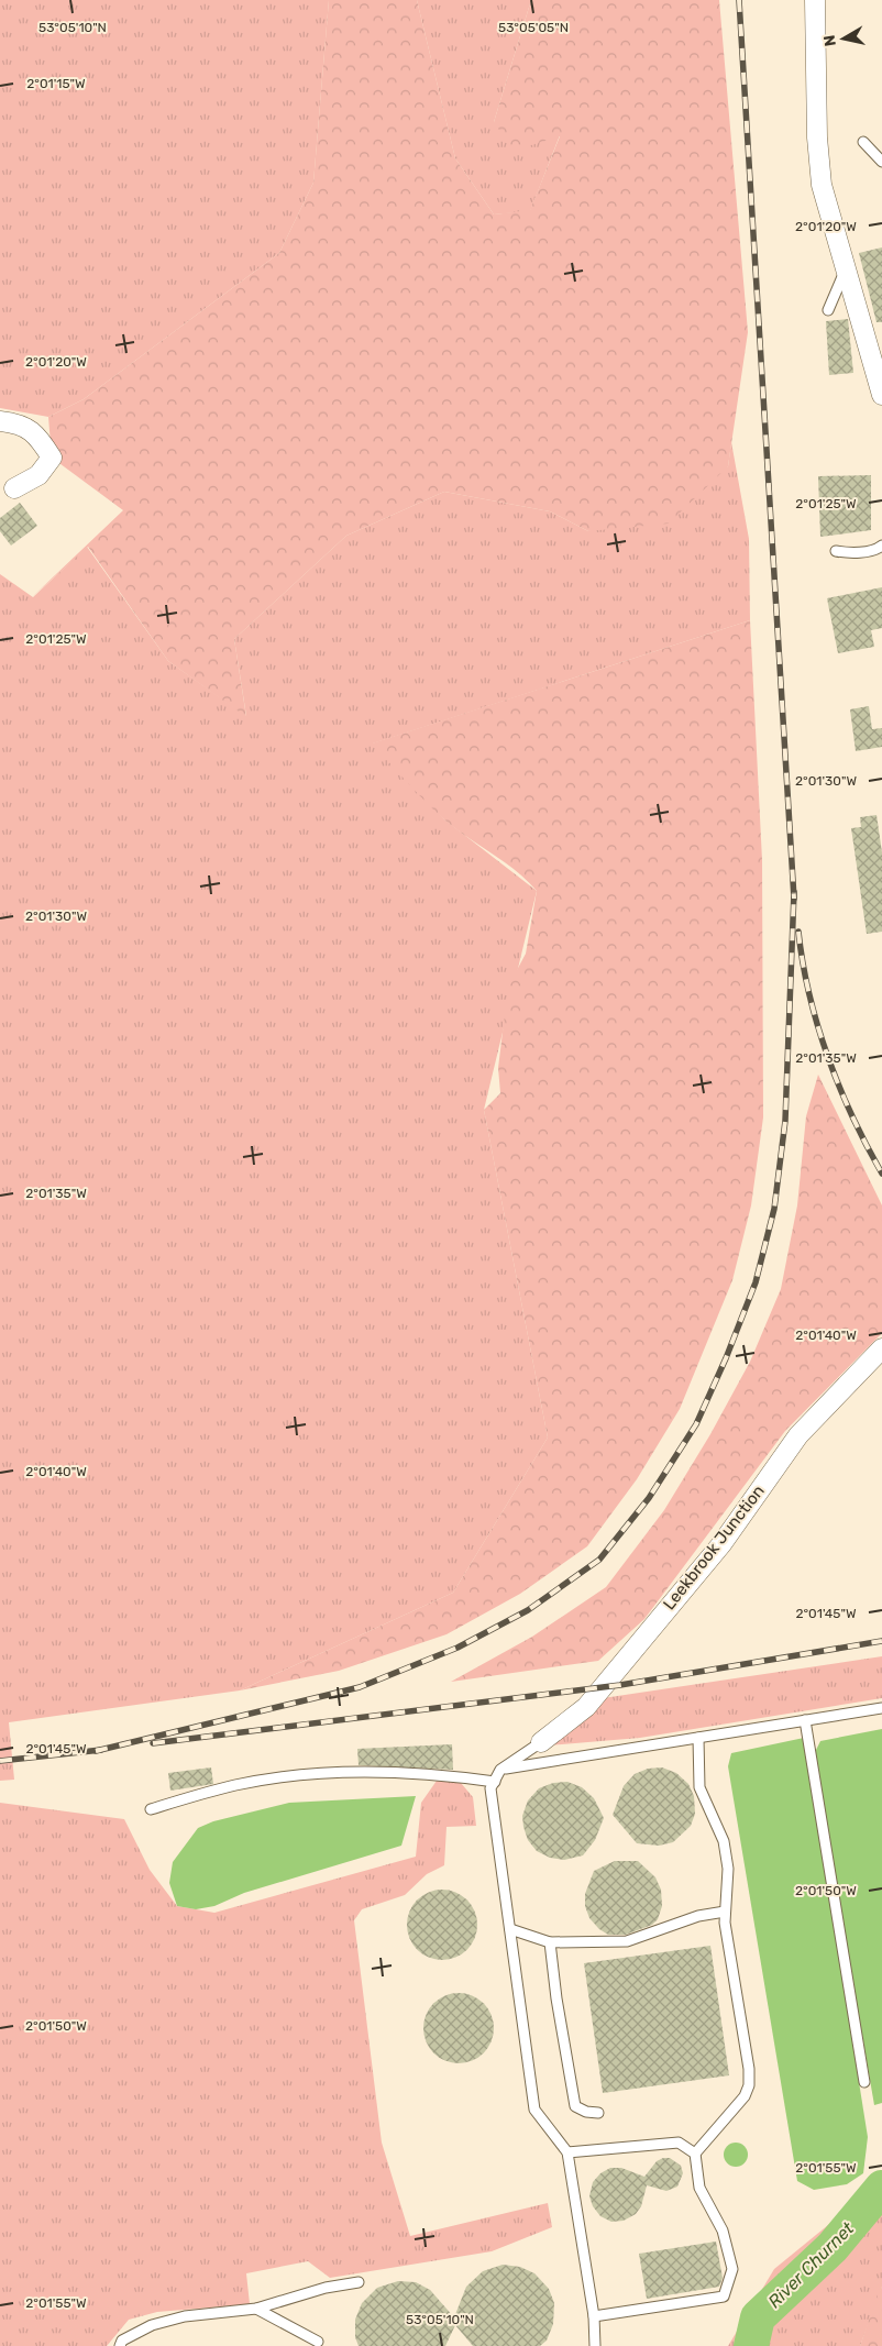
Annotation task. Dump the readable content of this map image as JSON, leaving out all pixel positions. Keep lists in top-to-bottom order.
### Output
{
  "streets": {
    "street": ["Leekbrook Junction"]
  },
  "water": ["River Churnet"],
  "north": "left",
  "coordinates": [
    "53°05'10\"N",
    "53°05'05\"N",
    "2°01'15\"W",
    "2°01'20\"W",
    "2°01'25\"W",
    "2°01'30\"W",
    "2°01'35\"W",
    "2°01'40\"W",
    "2°01'45\"W",
    "2°01'50\"W",
    "2°01'55\"W"
  ]
}
